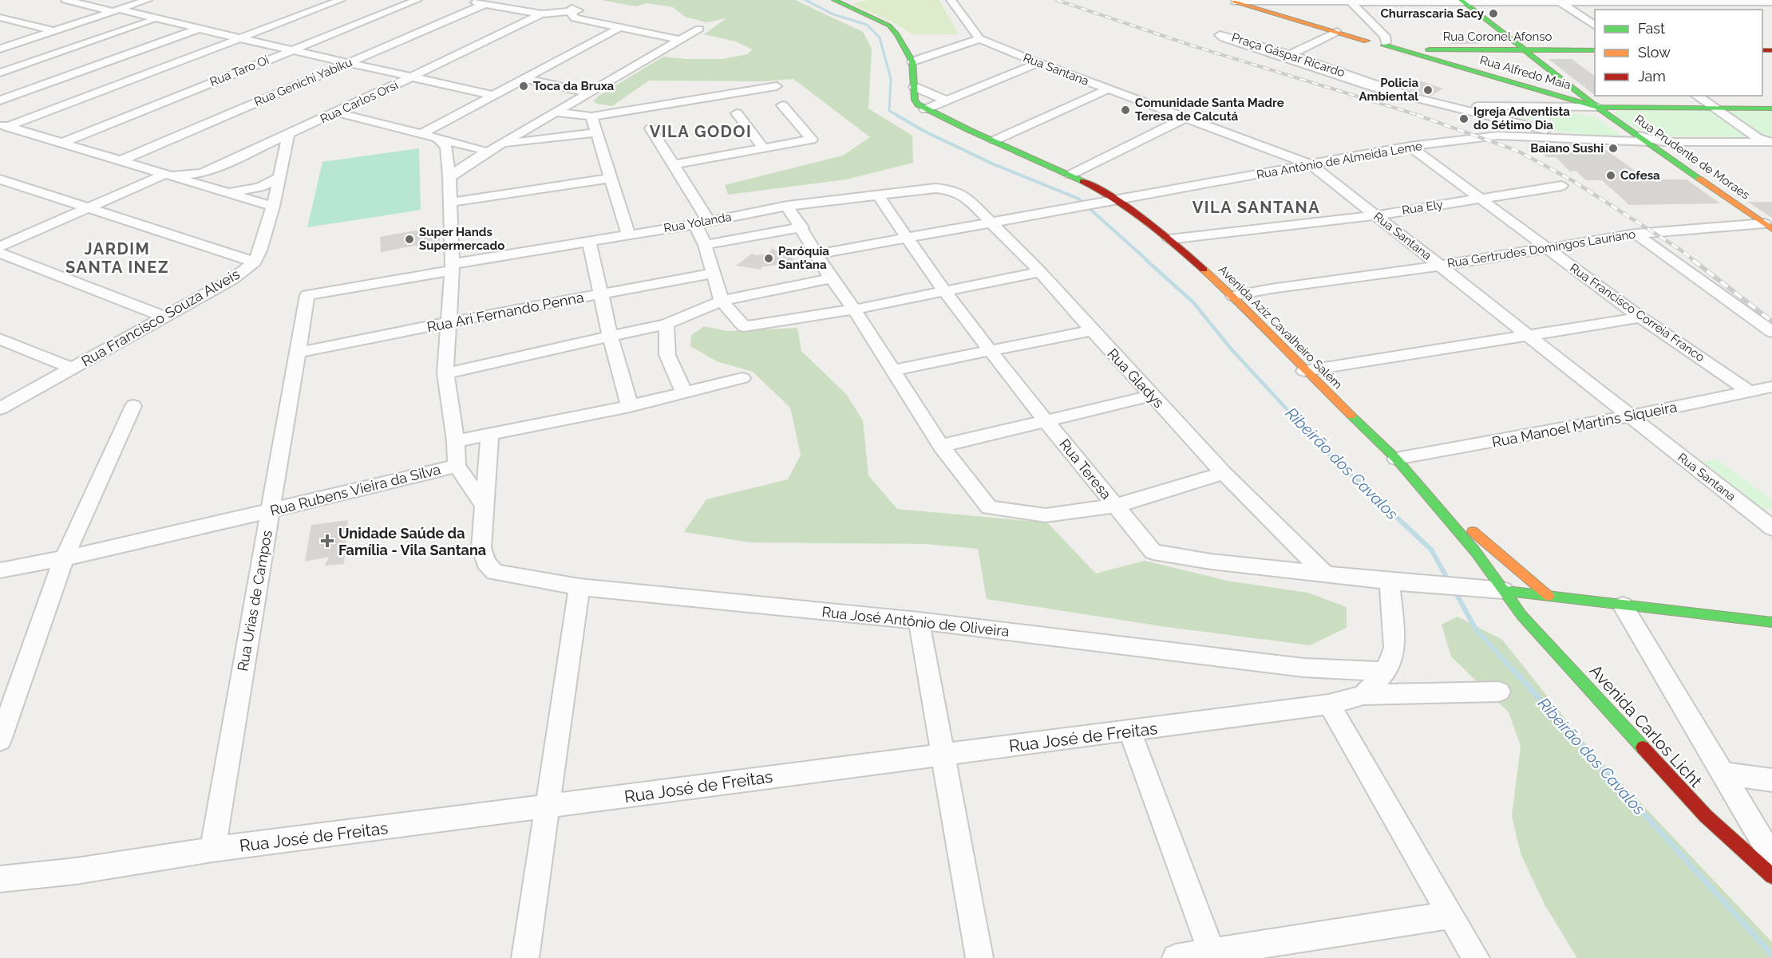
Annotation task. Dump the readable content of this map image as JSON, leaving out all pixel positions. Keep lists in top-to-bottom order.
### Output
{
  "streets": {
    "main road": [
      "Rua Coronel Afonso",
      "Rua Alfredo Maia",
      "Rua Prudente de Moraes",
      "Avenida Aziz Cavalheiro Salém",
      "Avenida Carlos Licht"
    ],
    "street": [
      "Praça Gáspar Ricardo",
      "Rua Santana",
      "Rua Taro Oi",
      "Rua Genichi Yabiku",
      "Rua Carlos Orsi",
      "Rua Antônio de Almeida Leme",
      "Rua Ely",
      "Rua Yolanda",
      "Rua Gertrudes Domingos Lauriano",
      "Rua Ari Fernando Penna",
      "Rua Francisco Correia Franco",
      "Rua Francisco Souza Alveis",
      "Rua Gladys",
      "Rua Manoel Martins Siqueira",
      "Rua Teresa",
      "Rua Rubens Vieira da Silva",
      "Rua Urias de Campos",
      "Rua José Antônio de Oliveira",
      "Rua José de Freitas"
    ]
  },
  "crossings": [
    ["Rua Coronel Afonso", "Rua Alfredo Maia"],
    ["Praça Gáspar Ricardo", "Rua Alfredo Maia"],
    ["Praça Gáspar Ricardo", "Rua Prudente de Moraes"],
    ["Praça Gáspar Ricardo", "Rua Antônio de Almeida Leme"],
    ["Rua Santana", "Rua Antônio de Almeida Leme"],
    ["Rua Santana", "Rua Ely"],
    ["Rua Santana", "Rua Gertrudes Domingos Lauriano"],
    ["Rua Santana", "Rua Manoel Martins Siqueira"],
    ["Rua Alfredo Maia", "Rua Prudente de Moraes"],
    ["Rua Carlos Orsi", "Rua Francisco Souza Alveis"],
    ["Rua Prudente de Moraes", "Rua Gertrudes Domingos Lauriano"],
    ["Rua Antônio de Almeida Leme", "Rua Francisco Correia Franco"],
    ["Rua Antônio de Almeida Leme", "Avenida Aziz Cavalheiro Salém"],
    ["Rua Antônio de Almeida Leme", "Rua Gladys"],
    ["Rua Ely", "Rua Francisco Correia Franco"],
    ["Rua Ely", "Avenida Aziz Cavalheiro Salém"],
    ["Rua Yolanda", "Rua Gladys"],
    ["Rua Yolanda", "Rua Teresa"],
    ["Rua Yolanda", "Rua Rubens Vieira da Silva"],
    ["Rua Yolanda", "Rua Urias de Campos"],
    ["Rua Gertrudes Domingos Lauriano", "Rua Francisco Correia Franco"],
    ["Rua Gertrudes Domingos Lauriano", "Avenida Aziz Cavalheiro Salém"],
    ["Rua Ari Fernando Penna", "Rua Rubens Vieira da Silva"],
    ["Rua Ari Fernando Penna", "Rua Urias de Campos"],
    ["Rua Francisco Correia Franco", "Rua Manoel Martins Siqueira"],
    ["Avenida Aziz Cavalheiro Salém", "Rua Manoel Martins Siqueira"],
    ["Avenida Aziz Cavalheiro Salém", "Rua Teresa"],
    ["Avenida Aziz Cavalheiro Salém", "Avenida Carlos Licht"],
    ["Rua Gladys", "Rua Teresa"],
    ["Rua Teresa", "Avenida Carlos Licht"],
    ["Rua Rubens Vieira da Silva", "Rua Urias de Campos"],
    ["Rua Urias de Campos", "Rua José de Freitas"]
  ],
  "districts": ["VILA GODOI", "VILA SANTANA", "JARDIM SANTA INEZ"],
  "water": ["Ribeirão dos Cavalos"],
  "places": {
    "other": [
      "Churrascaria Sacy",
      "Toca da Bruxa",
      "Policia Ambiental",
      "Comunidade Santa Madre Teresa de Calcutá",
      "Igreja Adventista do Sétimo Dia",
      "Baiano Sushi",
      "Cofesa",
      "Super Hands Supermercado",
      "Paróquia Sant’ana"
    ],
    "health": ["Unidade Saúde da Família - Vila Santana"]
  },
  "legend": ["Fast", "Slow", "Jam"]
}
